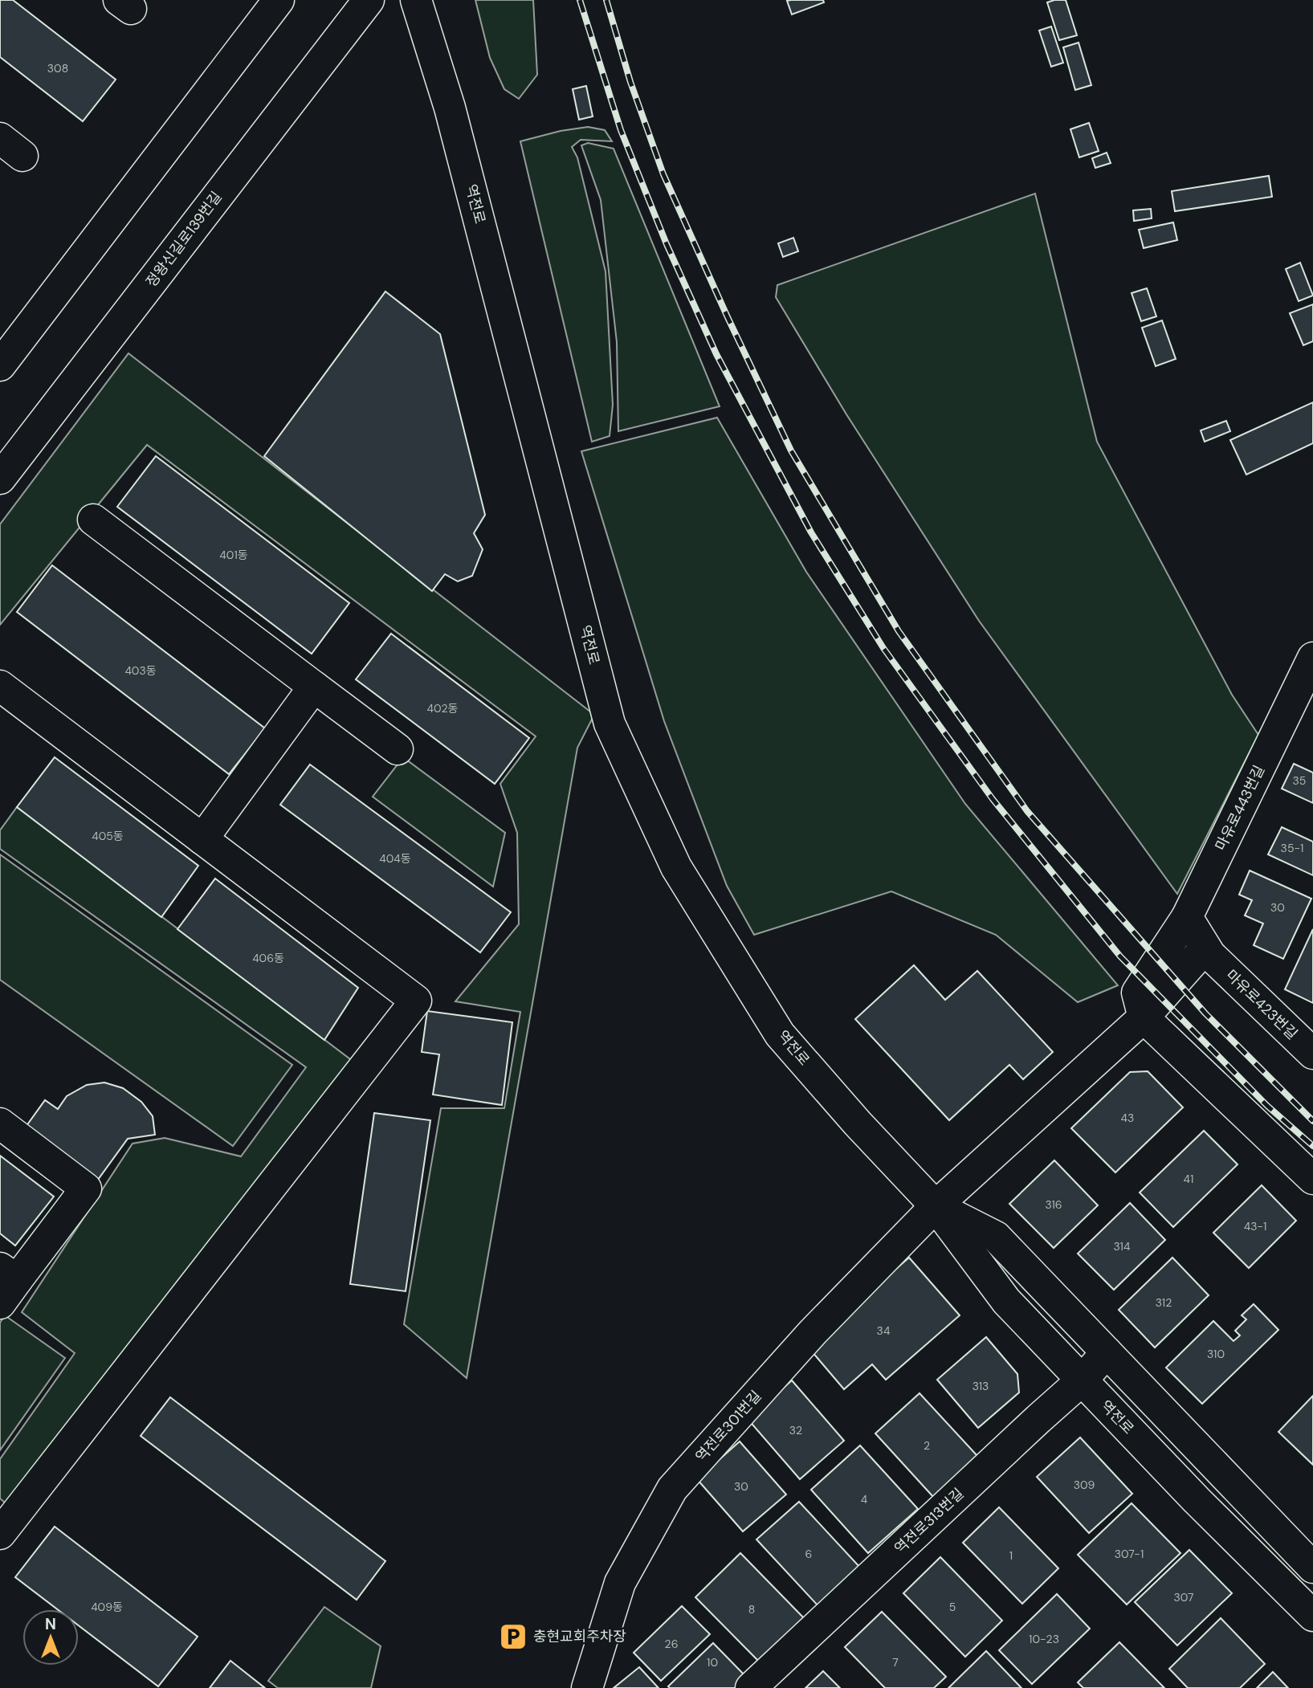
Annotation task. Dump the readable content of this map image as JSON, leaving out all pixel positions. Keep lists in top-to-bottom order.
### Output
{
  "streets": {
    "street": [
      "역전로",
      "정왕신길로139번길",
      "마유로443번길",
      "마유로423번길",
      "역전로301번길",
      "역전로313번길"
    ]
  },
  "crossings": [
    ["역전로", "역전로301번길"],
    ["역전로", "역전로313번길"],
    ["마유로443번길", "역전로301번길"],
    ["마유로423번길", "역전로301번길"]
  ],
  "places": {
    "parking": ["충현교회주차장"]
  },
  "house_numbers": [
    "308",
    "401동",
    "403동",
    "402동",
    "35",
    "405동",
    "35-1",
    "404동",
    "30",
    "406동",
    "43",
    "41",
    "316",
    "43-1",
    "314",
    "312",
    "34",
    "310",
    "313",
    "32",
    "2",
    "309",
    "30",
    "4",
    "6",
    "307-1",
    "1",
    "307",
    "409동",
    "5",
    "8",
    "10-23",
    "26",
    "10",
    "7"
  ],
  "north": "top"
}
